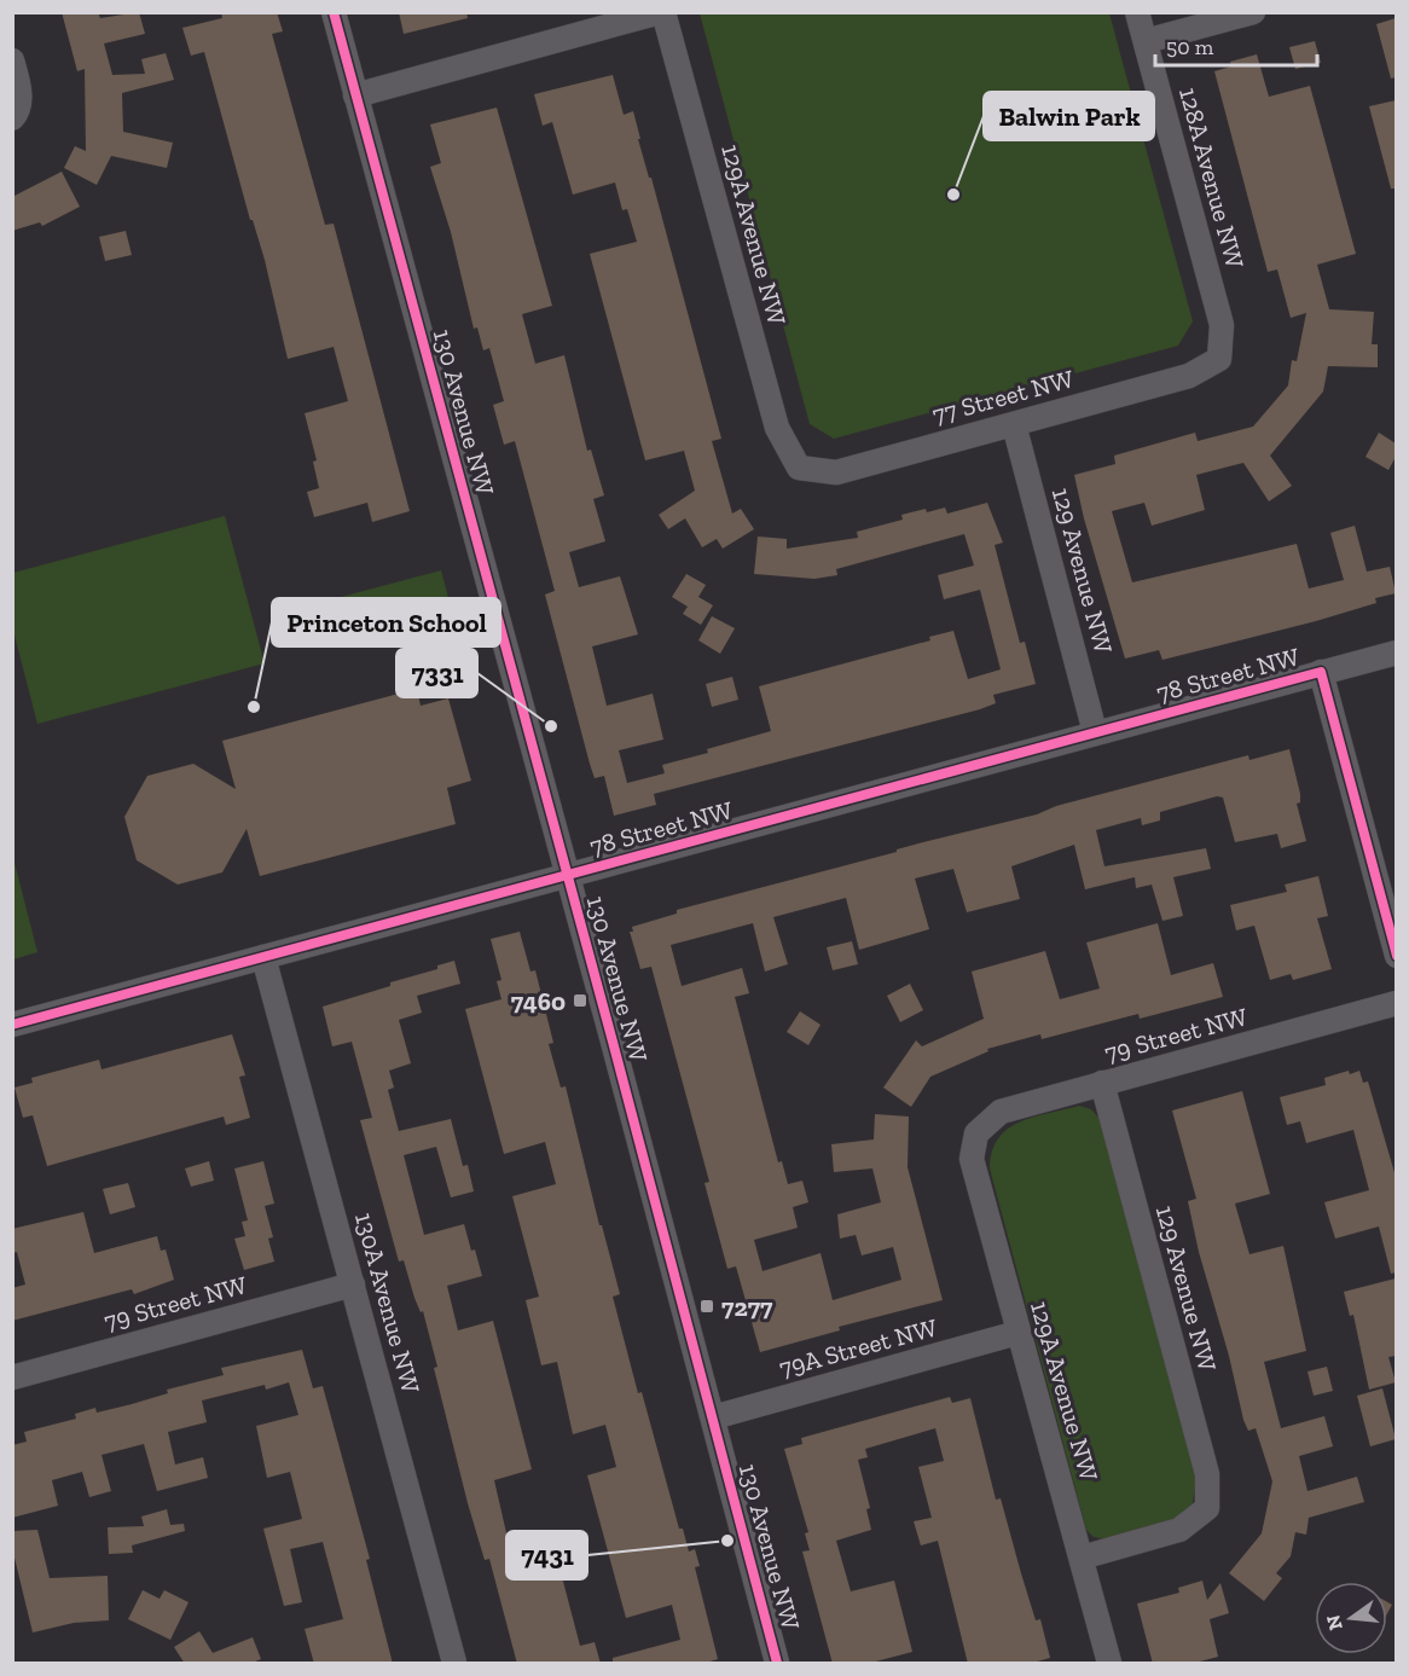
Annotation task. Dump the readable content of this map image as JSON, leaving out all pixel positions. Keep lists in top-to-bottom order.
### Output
{
  "streets": {
    "street": [
      "128A Avenue NW",
      "129A Avenue NW",
      "77 Street NW",
      "130 Avenue NW",
      "129 Avenue NW",
      "78 Street NW",
      "79 Street NW",
      "130A Avenue NW",
      "79A Street NW"
    ]
  },
  "crossings": [
    ["128A Avenue NW", "77 Street NW"],
    ["129A Avenue NW", "77 Street NW"],
    ["129A Avenue NW", "129 Avenue NW"],
    ["129A Avenue NW", "79 Street NW"],
    ["129A Avenue NW", "79A Street NW"],
    ["77 Street NW", "129 Avenue NW"],
    ["130 Avenue NW", "78 Street NW"],
    ["130 Avenue NW", "79A Street NW"],
    ["129 Avenue NW", "78 Street NW"],
    ["129 Avenue NW", "79 Street NW"],
    ["78 Street NW", "130A Avenue NW"],
    ["79 Street NW", "130A Avenue NW"]
  ],
  "places": {
    "other": [
      "Balwin Park",
      "Princeton School",
      "7331",
      "7431"
    ],
    "transit": ["7460", "7277"]
  },
  "scale_bar": "50 m",
  "north": "left"
}
